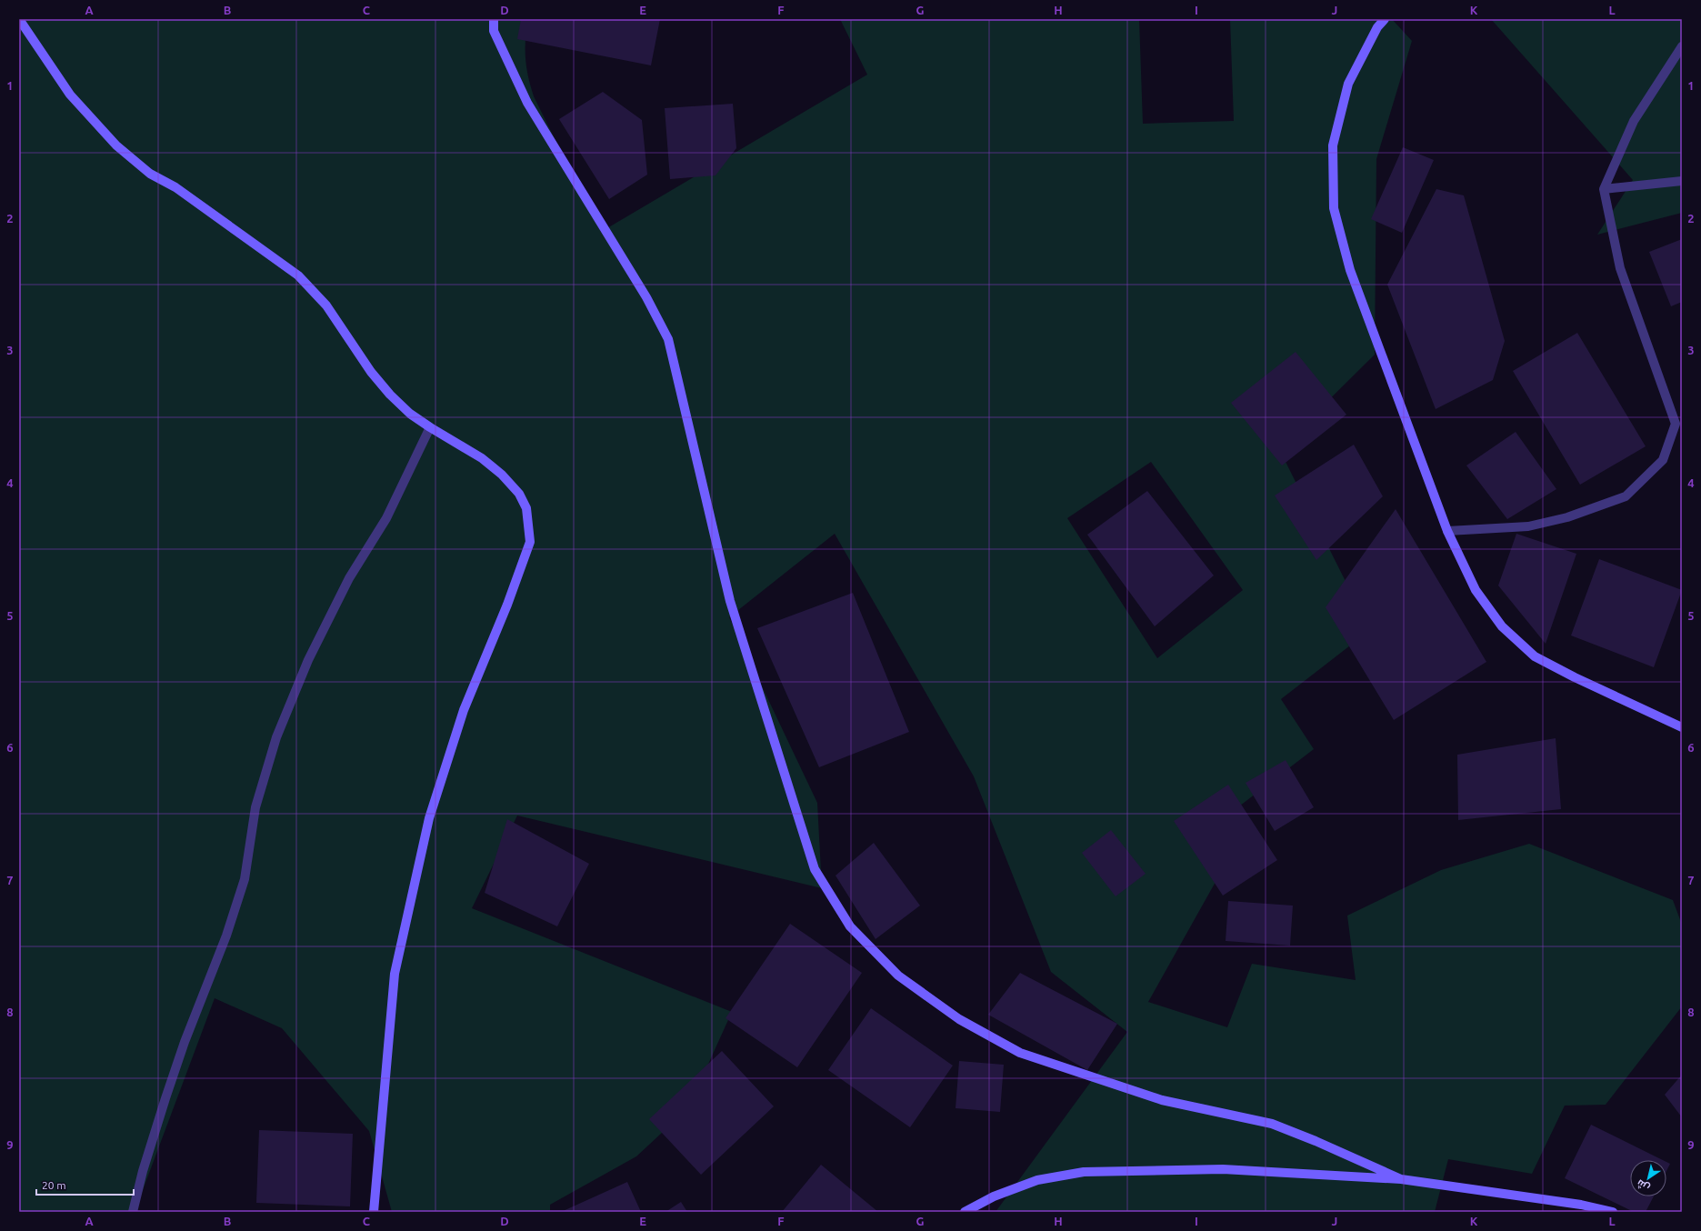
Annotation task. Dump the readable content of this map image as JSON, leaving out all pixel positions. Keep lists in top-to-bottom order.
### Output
{
  "scale_bar": "20 m",
  "north": "bottom left",
  "grid": {
    "columns": [
      "A",
      "B",
      "C",
      "D",
      "E",
      "F",
      "G",
      "H",
      "I",
      "J",
      "K",
      "L"
    ],
    "rows": [
      "1",
      "2",
      "3",
      "4",
      "5",
      "6",
      "7",
      "8",
      "9"
    ]
  }
}
